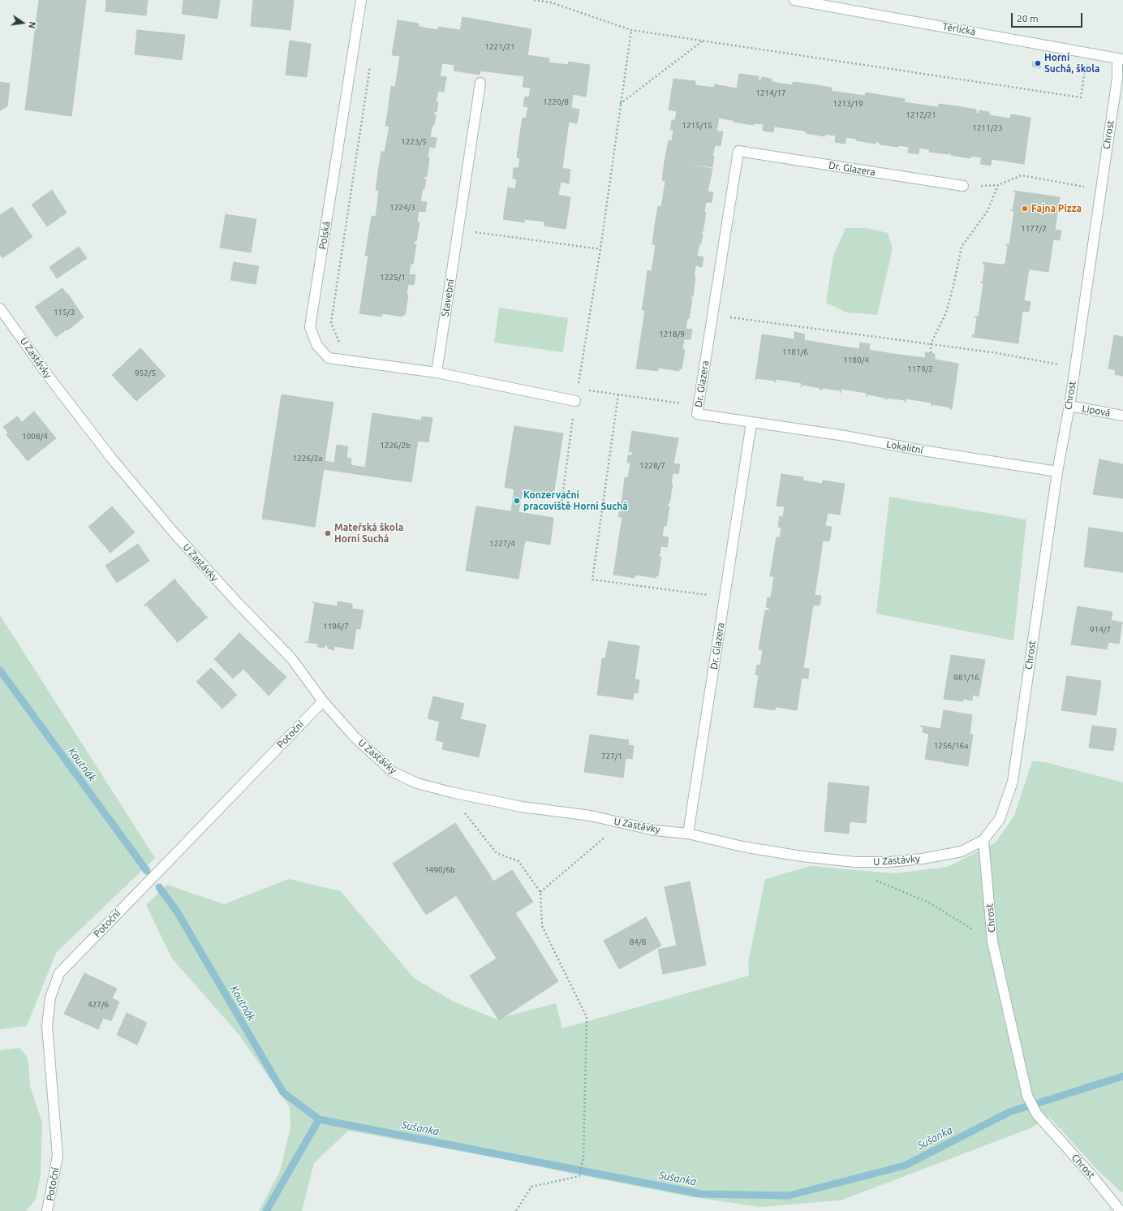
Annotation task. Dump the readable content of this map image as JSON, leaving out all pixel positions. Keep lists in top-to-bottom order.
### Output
{
  "streets": {
    "street": [
      "Těrlická",
      "Chrost",
      "Dr. Glazera",
      "Polská",
      "Stavební",
      "U Zastávky",
      "Lipová",
      "Lokalitní",
      "Potoční"
    ]
  },
  "crossings": [
    ["Těrlická", "Chrost"],
    ["Chrost", "U Zastávky"],
    ["Chrost", "Lipová"],
    ["Chrost", "Lokalitní"],
    ["Dr. Glazera", "U Zastávky"],
    ["Dr. Glazera", "Lokalitní"],
    ["Polská", "Stavební"],
    ["U Zastávky", "Potoční"]
  ],
  "water": ["Koutnák", "Sušanka"],
  "places": [
    "Horní Suchá, škola",
    "Fajna Pizza",
    "Konzervační pracoviště Horní Suchá",
    "Mateřská škola Horní Suchá"
  ],
  "house_numbers": [
    "1221/21",
    "1214/17",
    "1220/8",
    "1213/19",
    "1212/21",
    "1215/15",
    "1211/23",
    "1223/5",
    "1224/3",
    "1177/2",
    "1225/1",
    "115/3",
    "1218/9",
    "1181/6",
    "1180/4",
    "1179/2",
    "952/5",
    "1008/4",
    "1226/2b",
    "1226/2a",
    "1228/7",
    "1227/4",
    "1196/7",
    "914/7",
    "981/16",
    "1256/16a",
    "727/1",
    "1490/6b",
    "84/8",
    "427/6"
  ],
  "scale_bar": "20 m",
  "north": "right"
}
